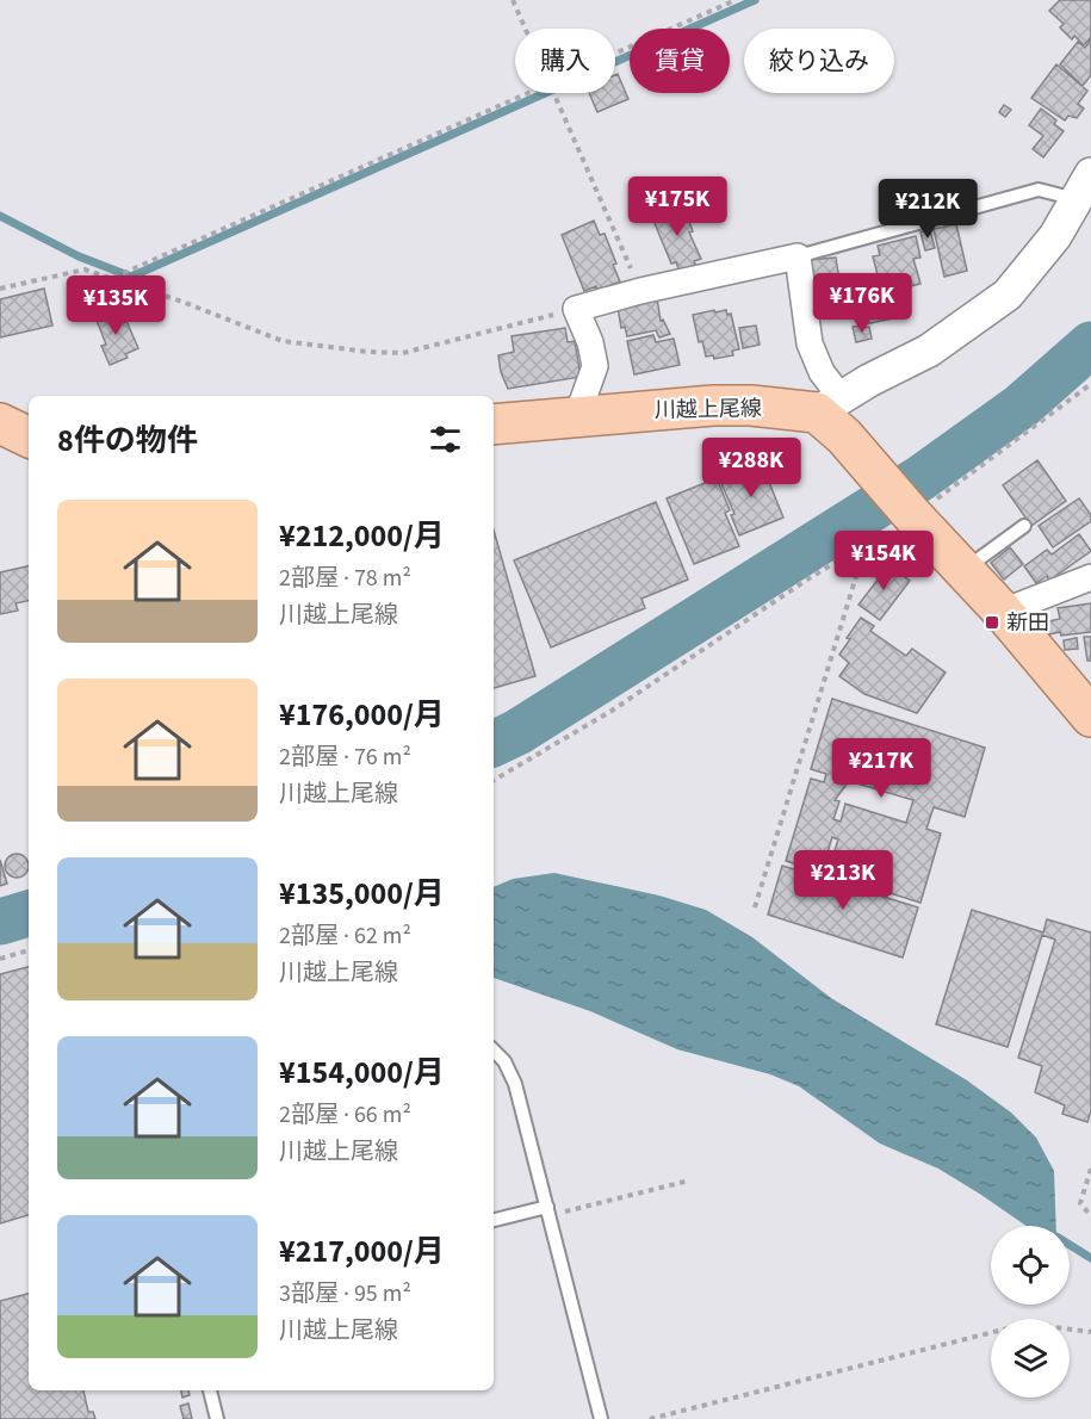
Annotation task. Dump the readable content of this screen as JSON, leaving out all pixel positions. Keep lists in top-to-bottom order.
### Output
{
  "streets": {
    "main road": ["川越上尾線"]
  },
  "places": {
    "transit": ["新田"]
  },
  "page": {
    "chip": ["購入", "賃貸", "絞り込み"],
    "price": [
      "¥175K",
      "¥212K",
      "¥176K",
      "¥135K",
      "¥288K",
      "¥154K",
      "¥217K",
      "¥213K"
    ],
    "heading": "8件の物件",
    "list": [
      {
        "name": "¥212,000/月",
        "note": "2部屋 · 78 m² · 川越上尾線"
      },
      {
        "name": "¥176,000/月",
        "note": "2部屋 · 76 m² · 川越上尾線"
      },
      {
        "name": "¥135,000/月",
        "note": "2部屋 · 62 m² · 川越上尾線"
      },
      {
        "name": "¥154,000/月",
        "note": "2部屋 · 66 m² · 川越上尾線"
      },
      {
        "name": "¥217,000/月",
        "note": "3部屋 · 95 m² · 川越上尾線"
      }
    ]
  }
}
